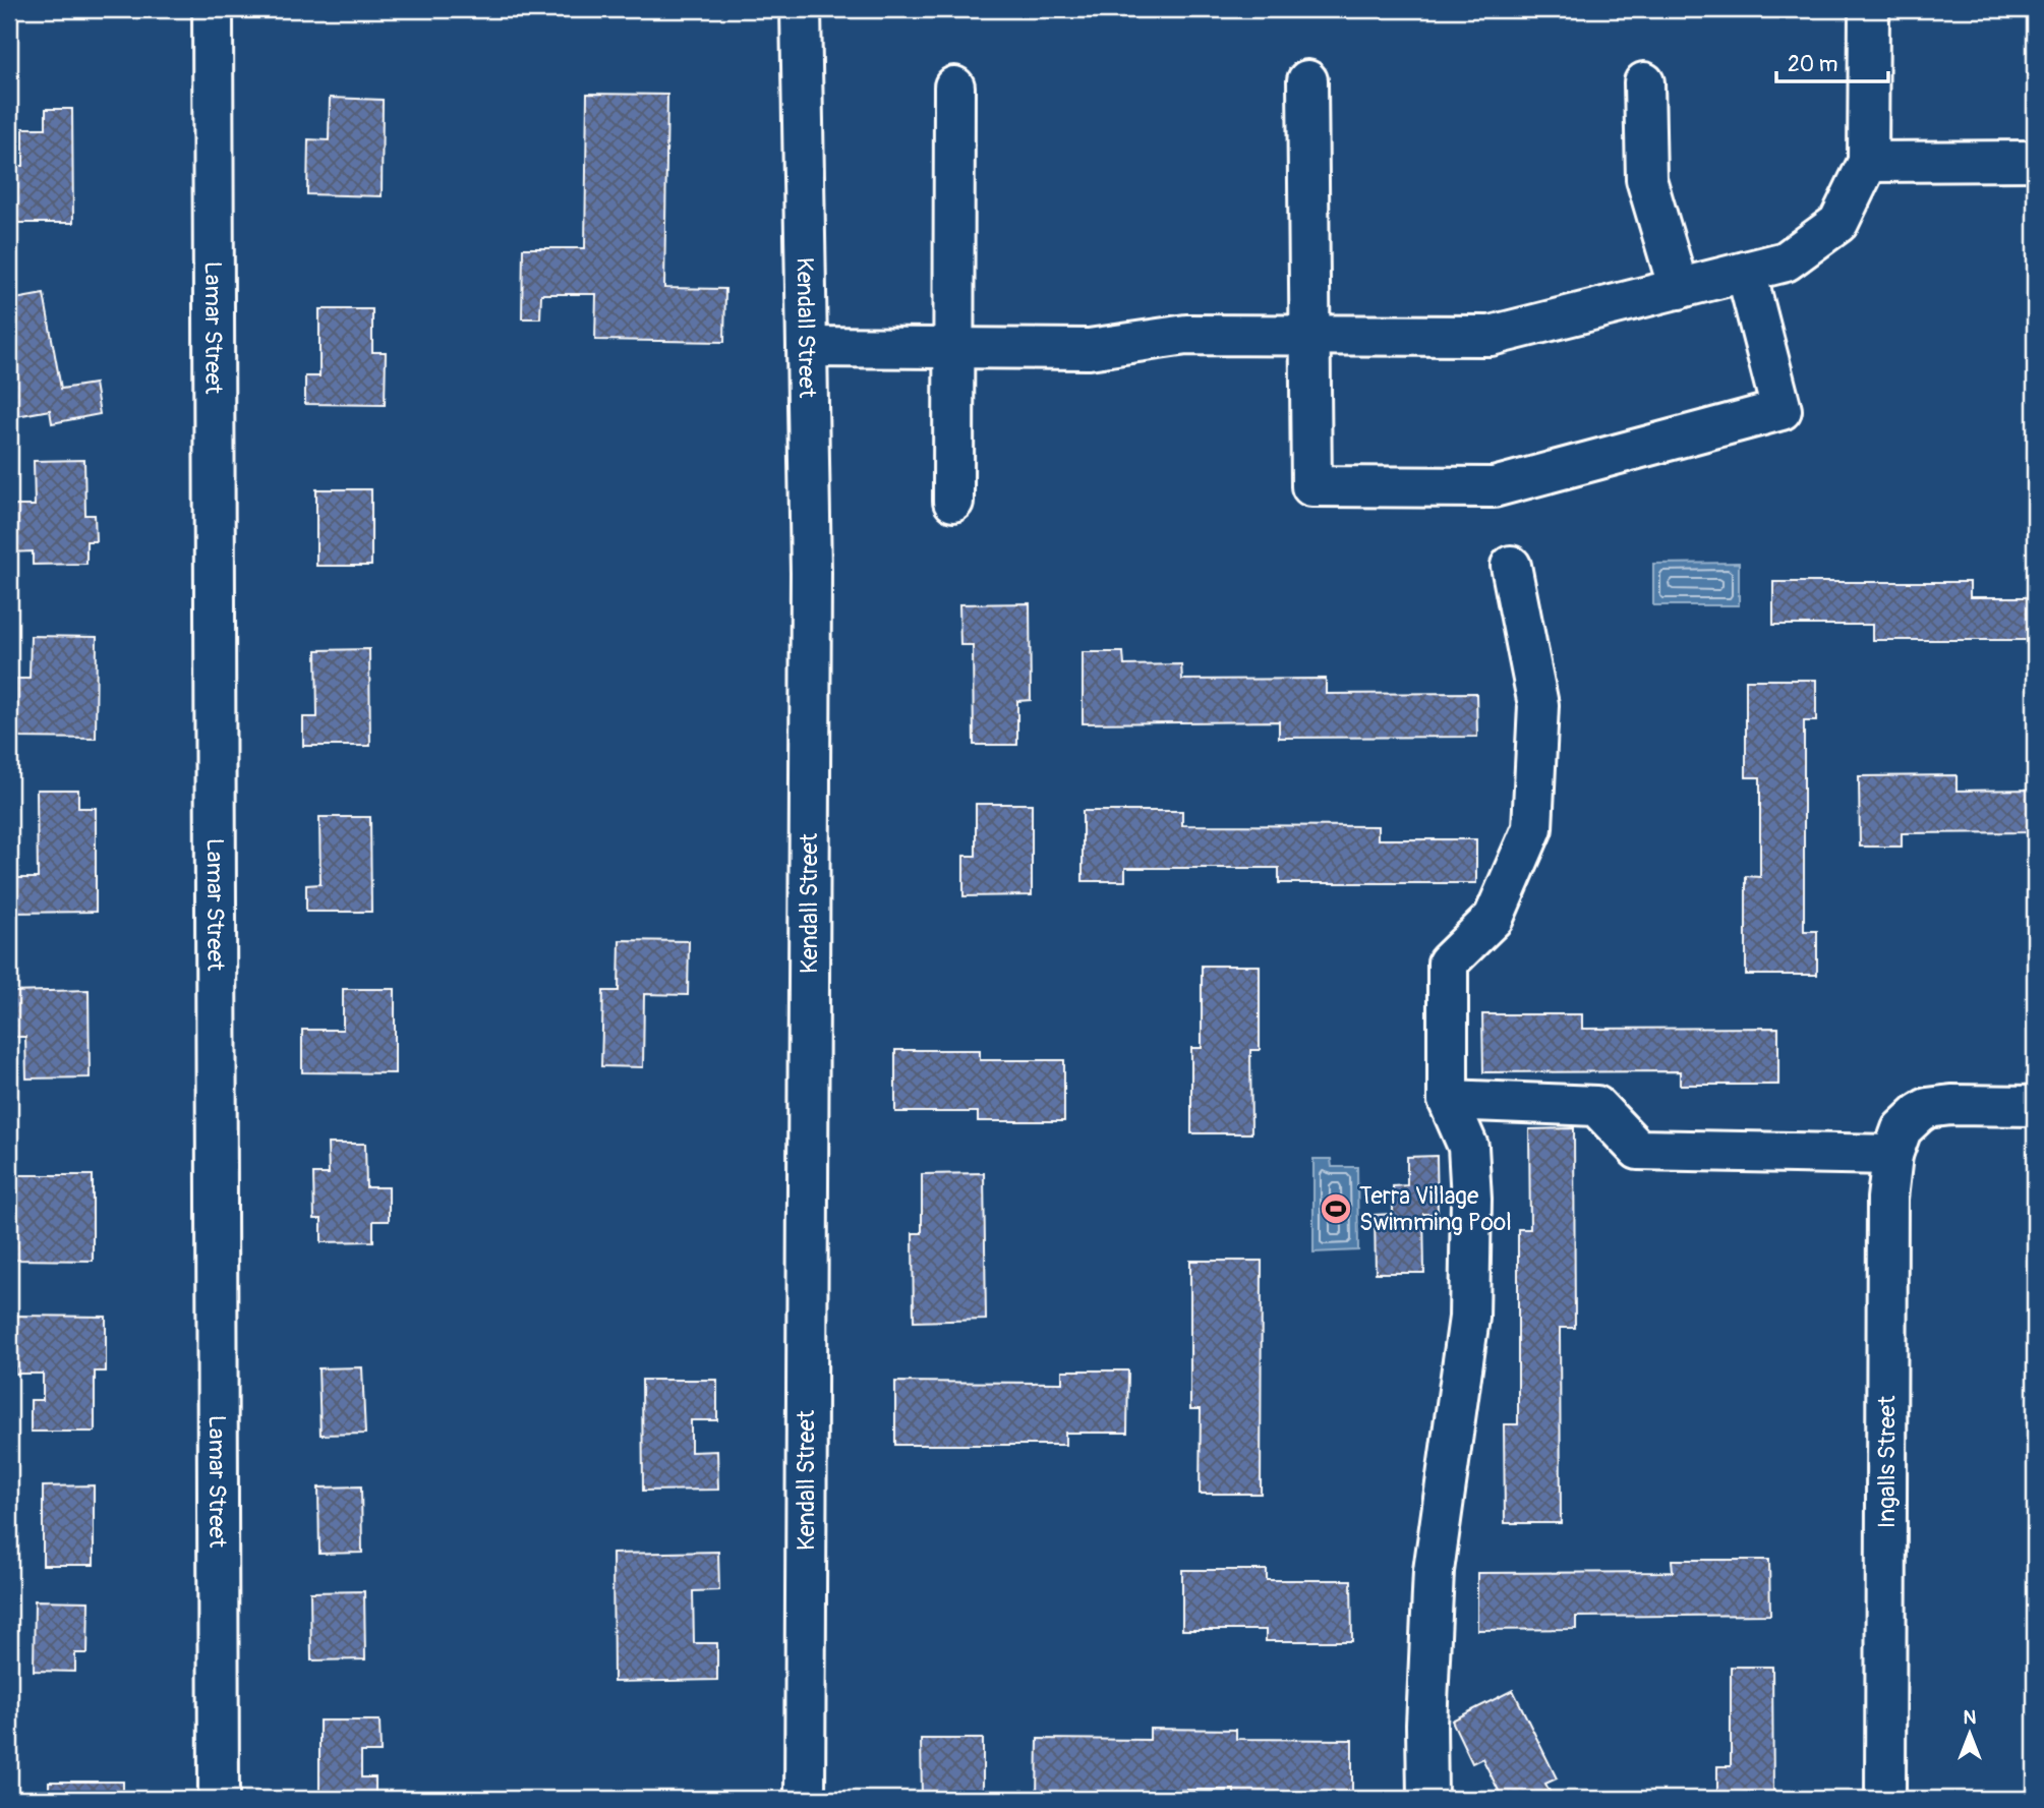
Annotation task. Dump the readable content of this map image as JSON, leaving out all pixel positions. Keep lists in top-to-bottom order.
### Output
{
  "streets": {
    "street": ["Kendall Street", "Lamar Street", "Ingalls Street"]
  },
  "places": {
    "sports": ["Terra Village Swimming Pool"]
  },
  "scale_bar": "20 m",
  "north": "top"
}
